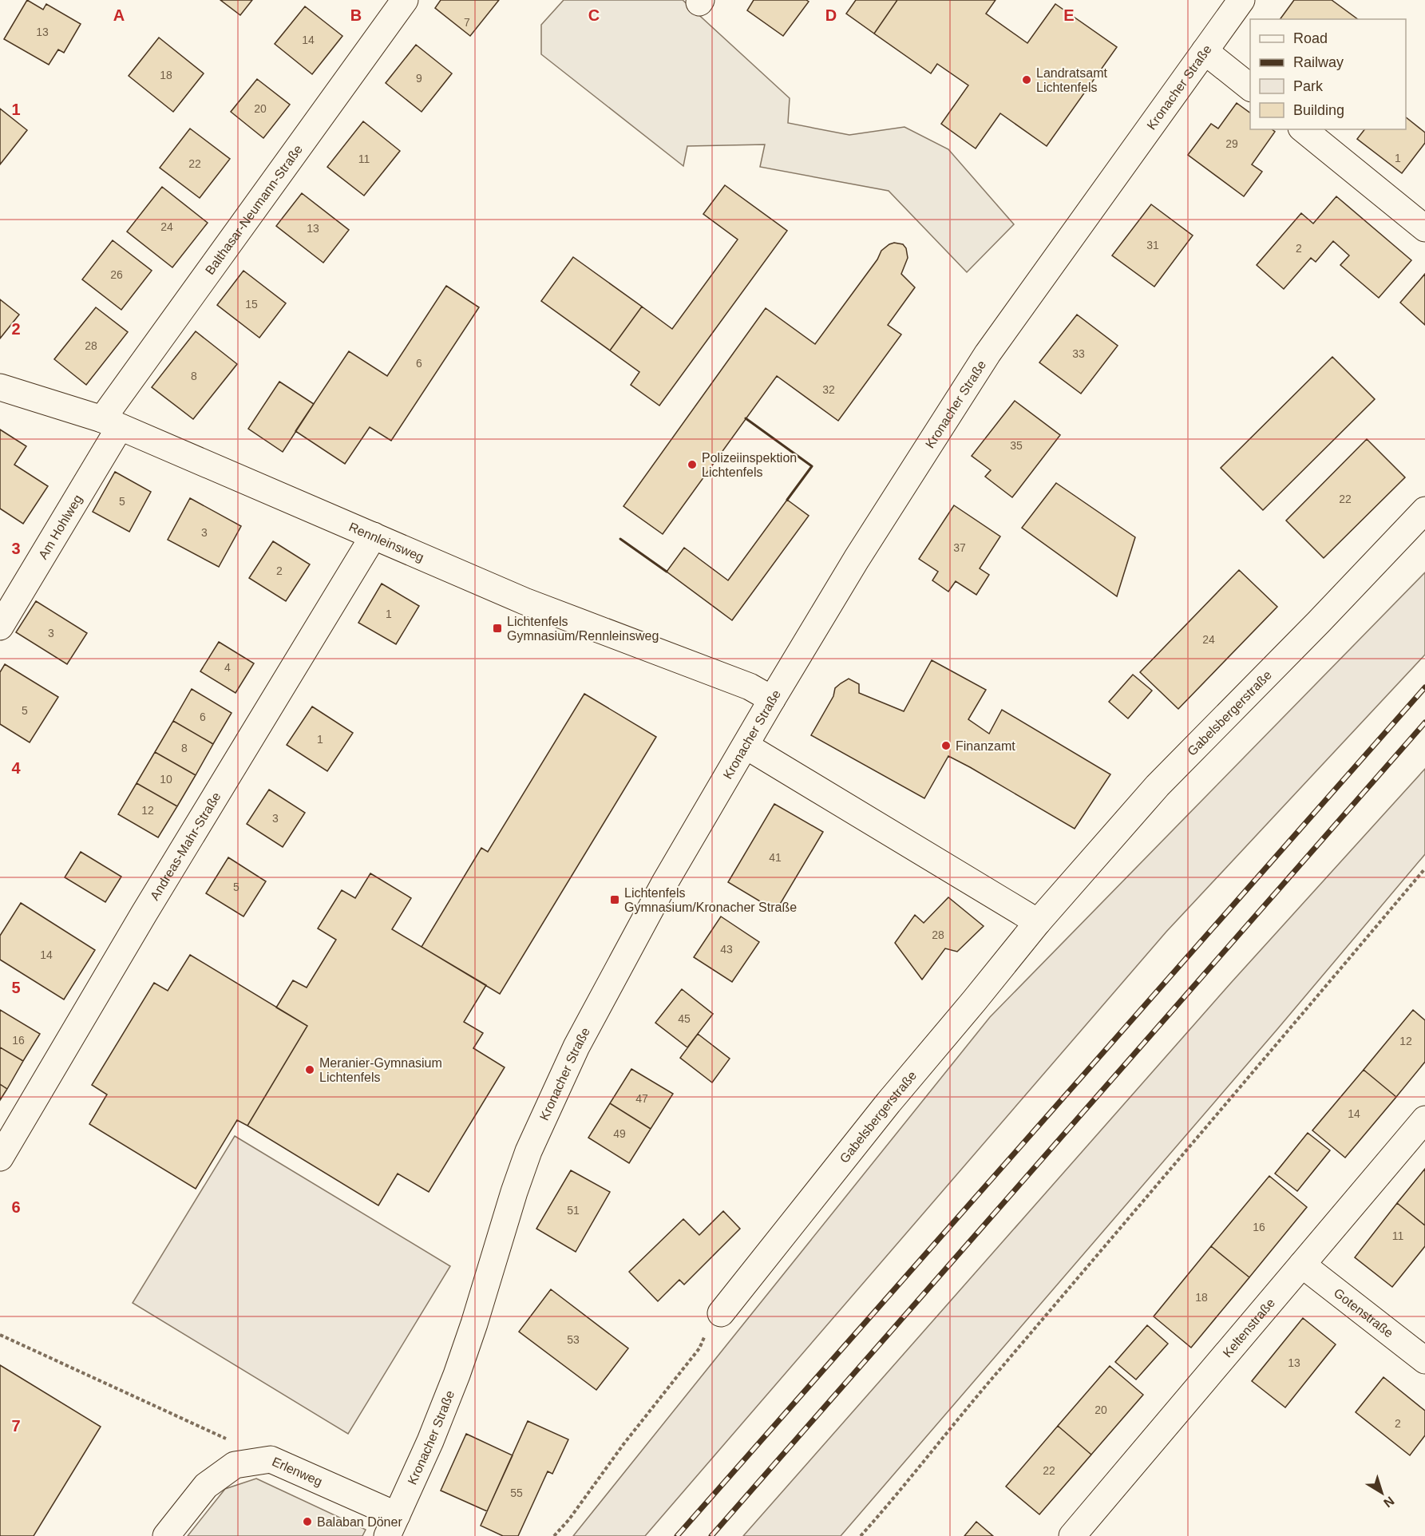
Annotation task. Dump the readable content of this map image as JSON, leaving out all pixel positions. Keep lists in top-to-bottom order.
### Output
{
  "streets": {
    "street": [
      "Kronacher Straße",
      "Balthasar-Neumann-Straße",
      "Am Hohlweg",
      "Rennleinsweg",
      "Gabelsbergerstraße",
      "Andreas-Mahr-Straße",
      "Gotenstraße",
      "Keltenstraße",
      "Erlenweg"
    ]
  },
  "crossings": [
    ["Kronacher Straße", "Rennleinsweg"],
    ["Kronacher Straße", "Erlenweg"],
    ["Balthasar-Neumann-Straße", "Am Hohlweg"],
    ["Balthasar-Neumann-Straße", "Rennleinsweg"],
    ["Am Hohlweg", "Rennleinsweg"],
    ["Rennleinsweg", "Andreas-Mahr-Straße"],
    ["Gotenstraße", "Keltenstraße"]
  ],
  "places": {
    "other": [
      "Landratsamt Lichtenfels",
      "Polizeiinspektion Lichtenfels",
      "Finanzamt",
      "Meranier-Gymnasium Lichtenfels",
      "Balaban Döner"
    ],
    "transit": ["Lichtenfels Gymnasium/Rennleinsweg", "Lichtenfels Gymnasium/Kronacher Straße"]
  },
  "house_numbers": [
    "7",
    "13",
    "14",
    "18",
    "9",
    "20",
    "29",
    "1",
    "11",
    "22",
    "24",
    "13",
    "31",
    "2",
    "26",
    "15",
    "28",
    "33",
    "6",
    "8",
    "32",
    "35",
    "22",
    "5",
    "3",
    "37",
    "2",
    "1",
    "3",
    "24",
    "4",
    "5",
    "6",
    "1",
    "8",
    "10",
    "12",
    "3",
    "41",
    "5",
    "28",
    "43",
    "14",
    "45",
    "16",
    "12",
    "47",
    "14",
    "49",
    "51",
    "16",
    "11",
    "18",
    "53",
    "13",
    "20",
    "2",
    "22",
    "55"
  ],
  "legend": [
    "Road",
    "Railway",
    "Park",
    "Building"
  ],
  "north": "bottom right",
  "grid": {
    "columns": [
      "A",
      "B",
      "C",
      "D",
      "E"
    ],
    "rows": [
      "1",
      "2",
      "3",
      "4",
      "5",
      "6",
      "7"
    ]
  }
}
